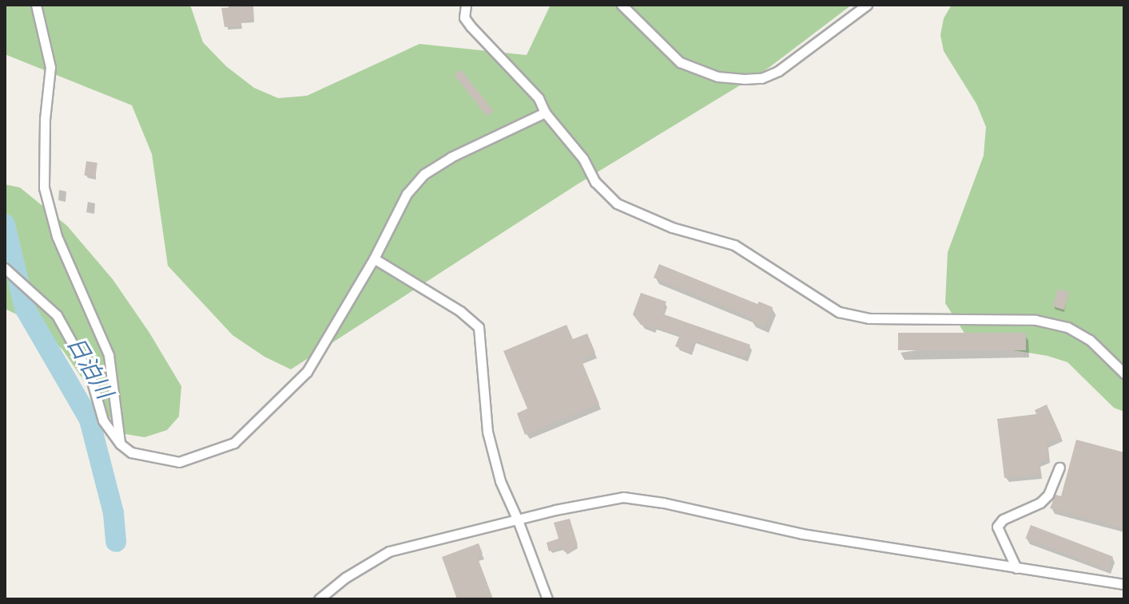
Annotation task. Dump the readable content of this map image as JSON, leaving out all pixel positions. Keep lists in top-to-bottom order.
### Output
{
  "water": ["日泊川"]
}
